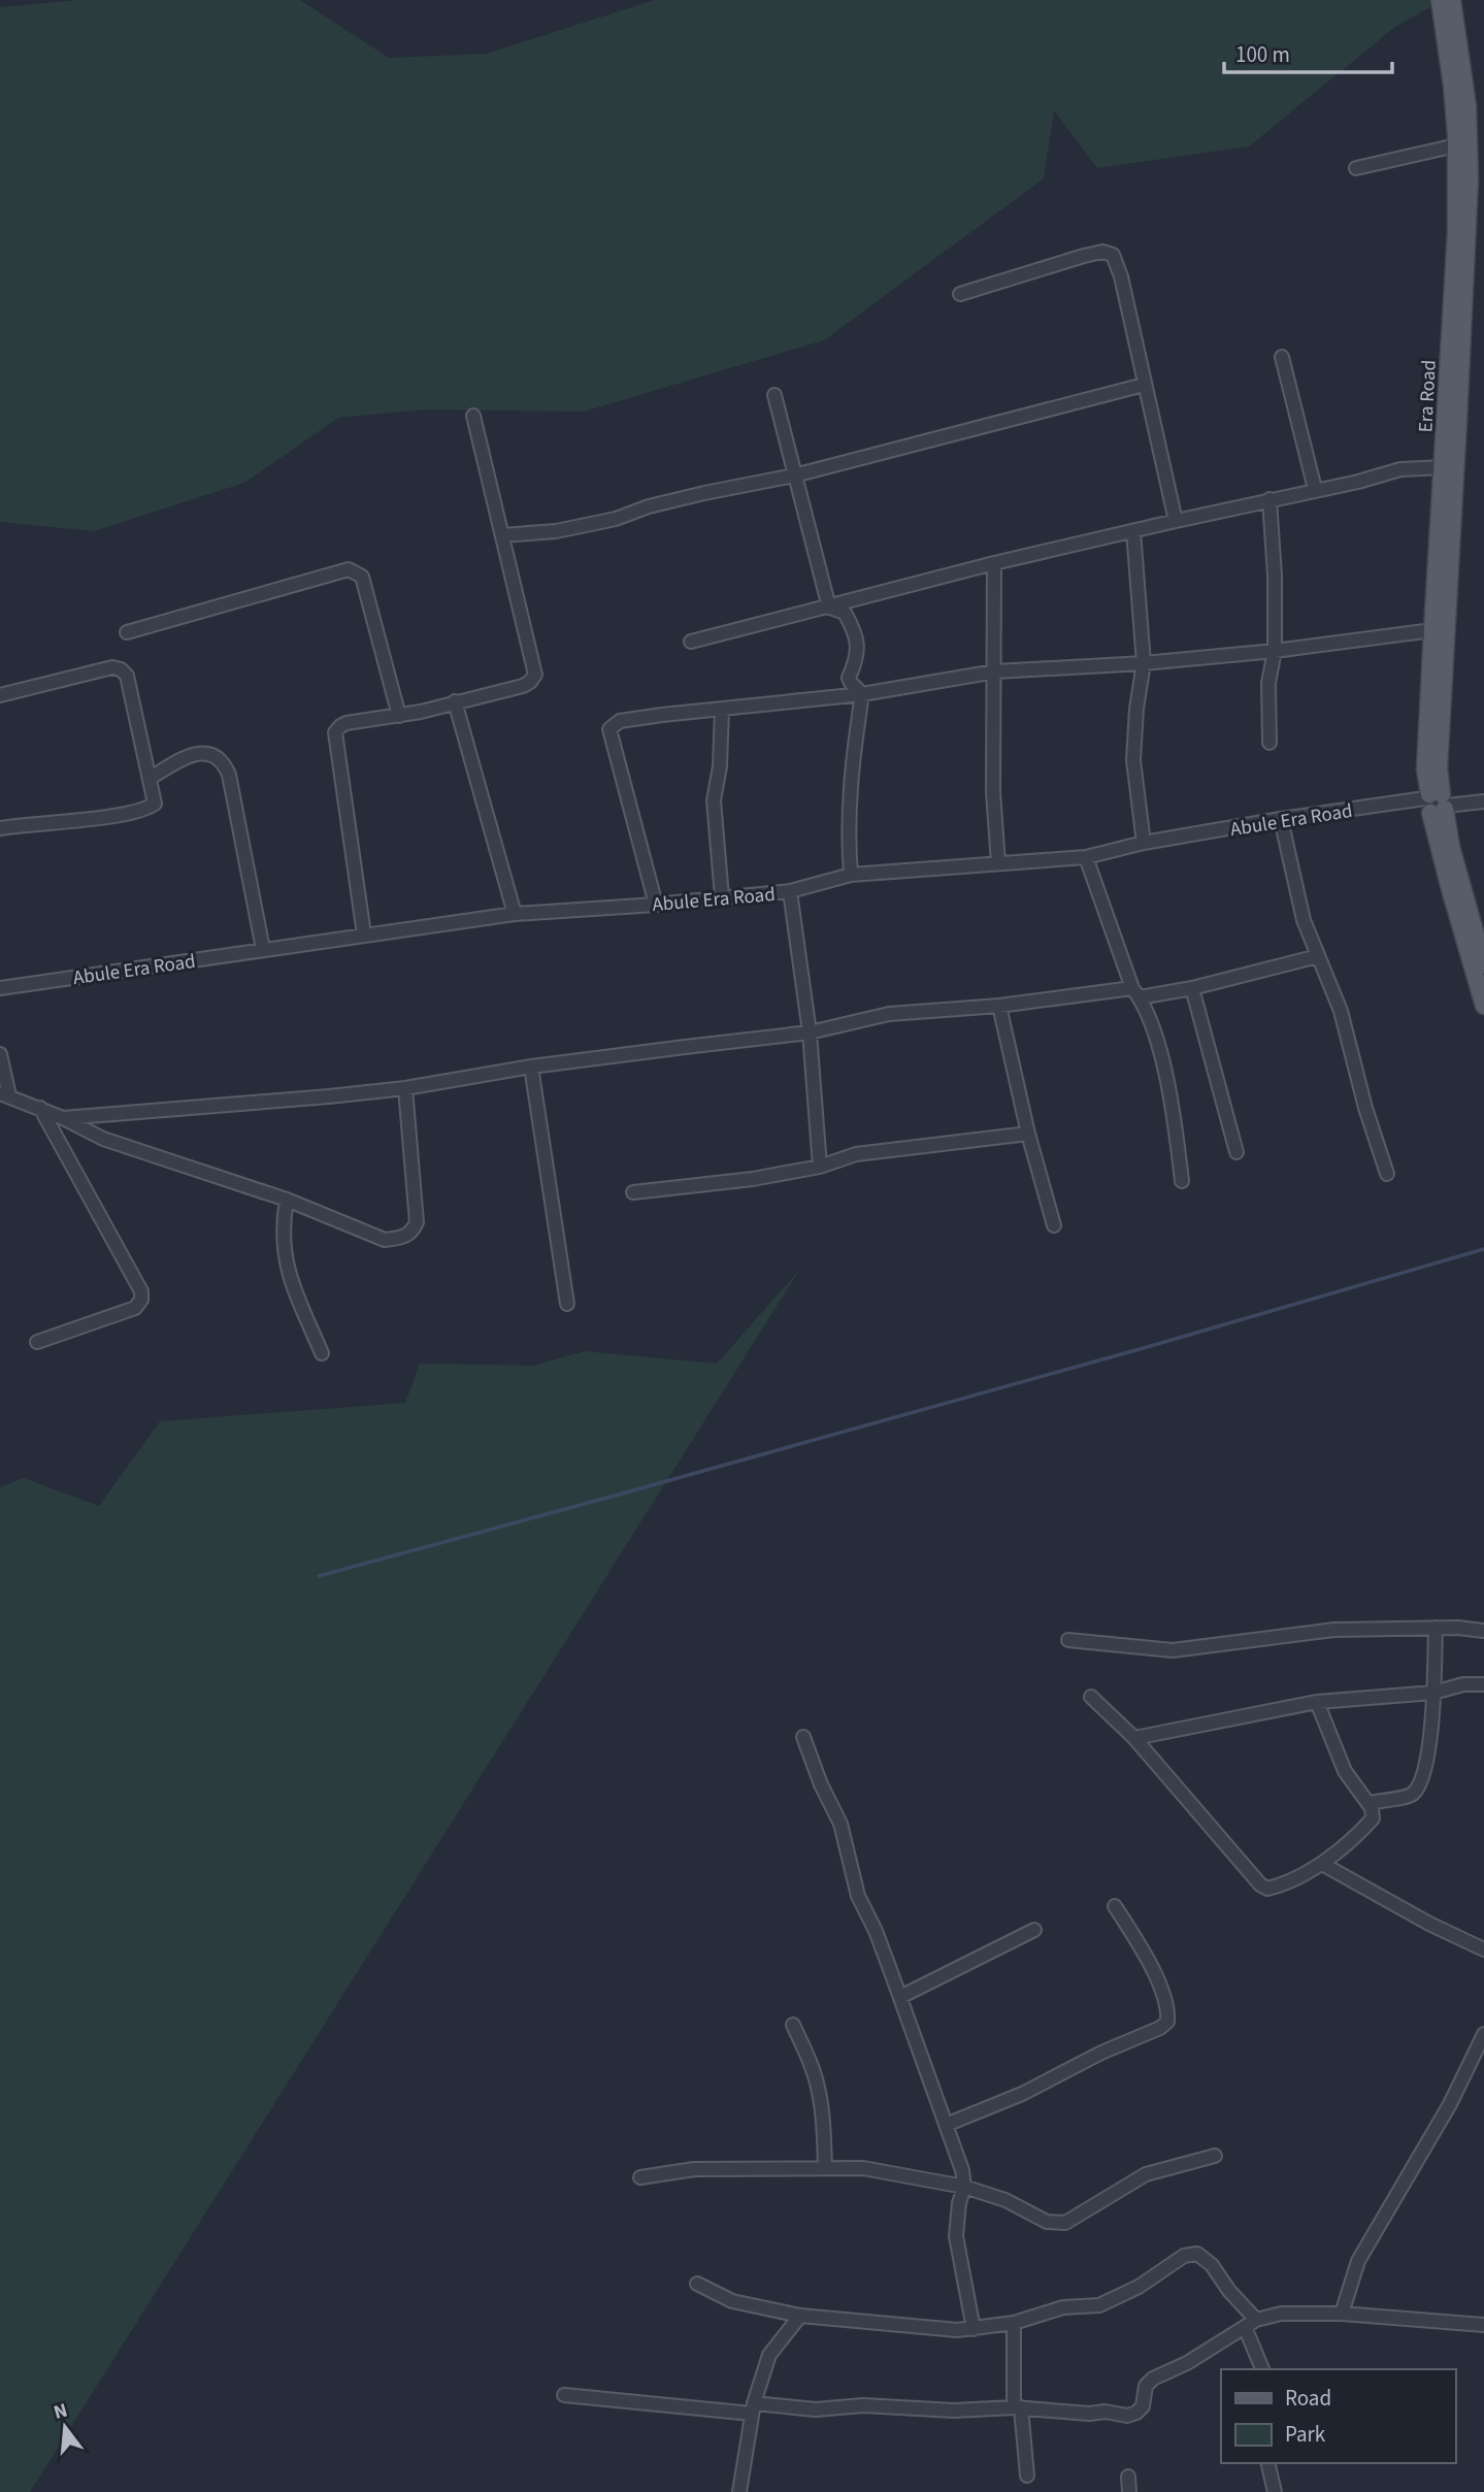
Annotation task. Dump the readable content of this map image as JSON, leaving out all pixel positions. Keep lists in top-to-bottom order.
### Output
{
  "streets": {
    "main road": ["Era Road"],
    "street": ["Abule Era Road"]
  },
  "crossings": [
    ["Era Road", "Abule Era Road"]
  ],
  "legend": ["Road", "Park"],
  "scale_bar": "100 m",
  "north": "top"
}
